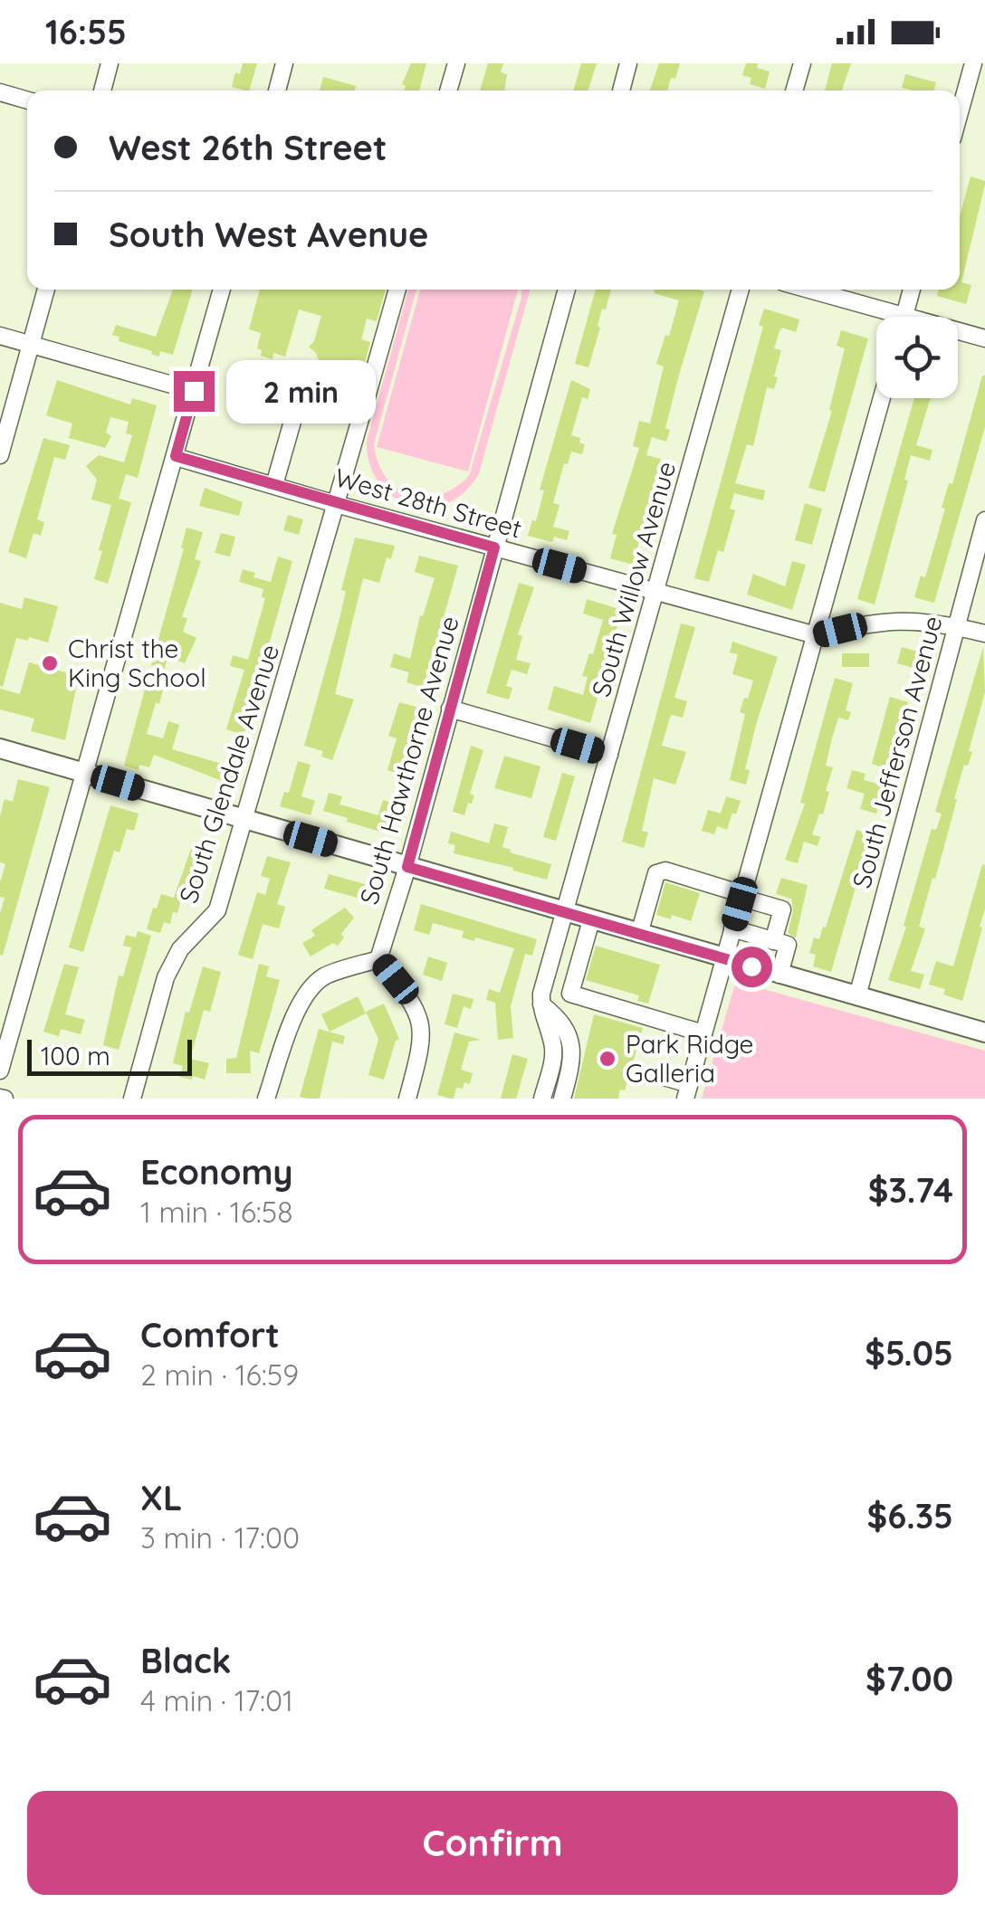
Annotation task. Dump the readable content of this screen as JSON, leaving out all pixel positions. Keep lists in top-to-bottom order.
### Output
{
  "streets": {
    "street": [
      "West 28th Street",
      "South Willow Avenue",
      "South Jefferson Avenue",
      "South Hawthorne Avenue",
      "South Glendale Avenue"
    ]
  },
  "crossings": [
    ["West 28th Street", "South Willow Avenue"],
    ["West 28th Street", "South Jefferson Avenue"],
    ["West 28th Street", "South Hawthorne Avenue"],
    ["West 28th Street", "South Glendale Avenue"]
  ],
  "places": ["Christ the King School", "Park Ridge Galleria"],
  "scale_bar": "100 m",
  "page": {
    "status": "16:55",
    "banner": ["West 26th Street", "South West Avenue"],
    "bubble": "2 min",
    "scale": "100 m",
    "list": [
      {
        "name": "Economy",
        "note": "1 min · 16:58",
        "value": "$3.74"
      },
      {
        "name": "Comfort",
        "note": "2 min · 16:59",
        "value": "$5.05"
      },
      {
        "name": "XL",
        "note": "3 min · 17:00",
        "value": "$6.35"
      },
      {
        "name": "Black",
        "note": "4 min · 17:01",
        "value": "$7.00"
      }
    ],
    "buttons": "Confirm"
  }
}
